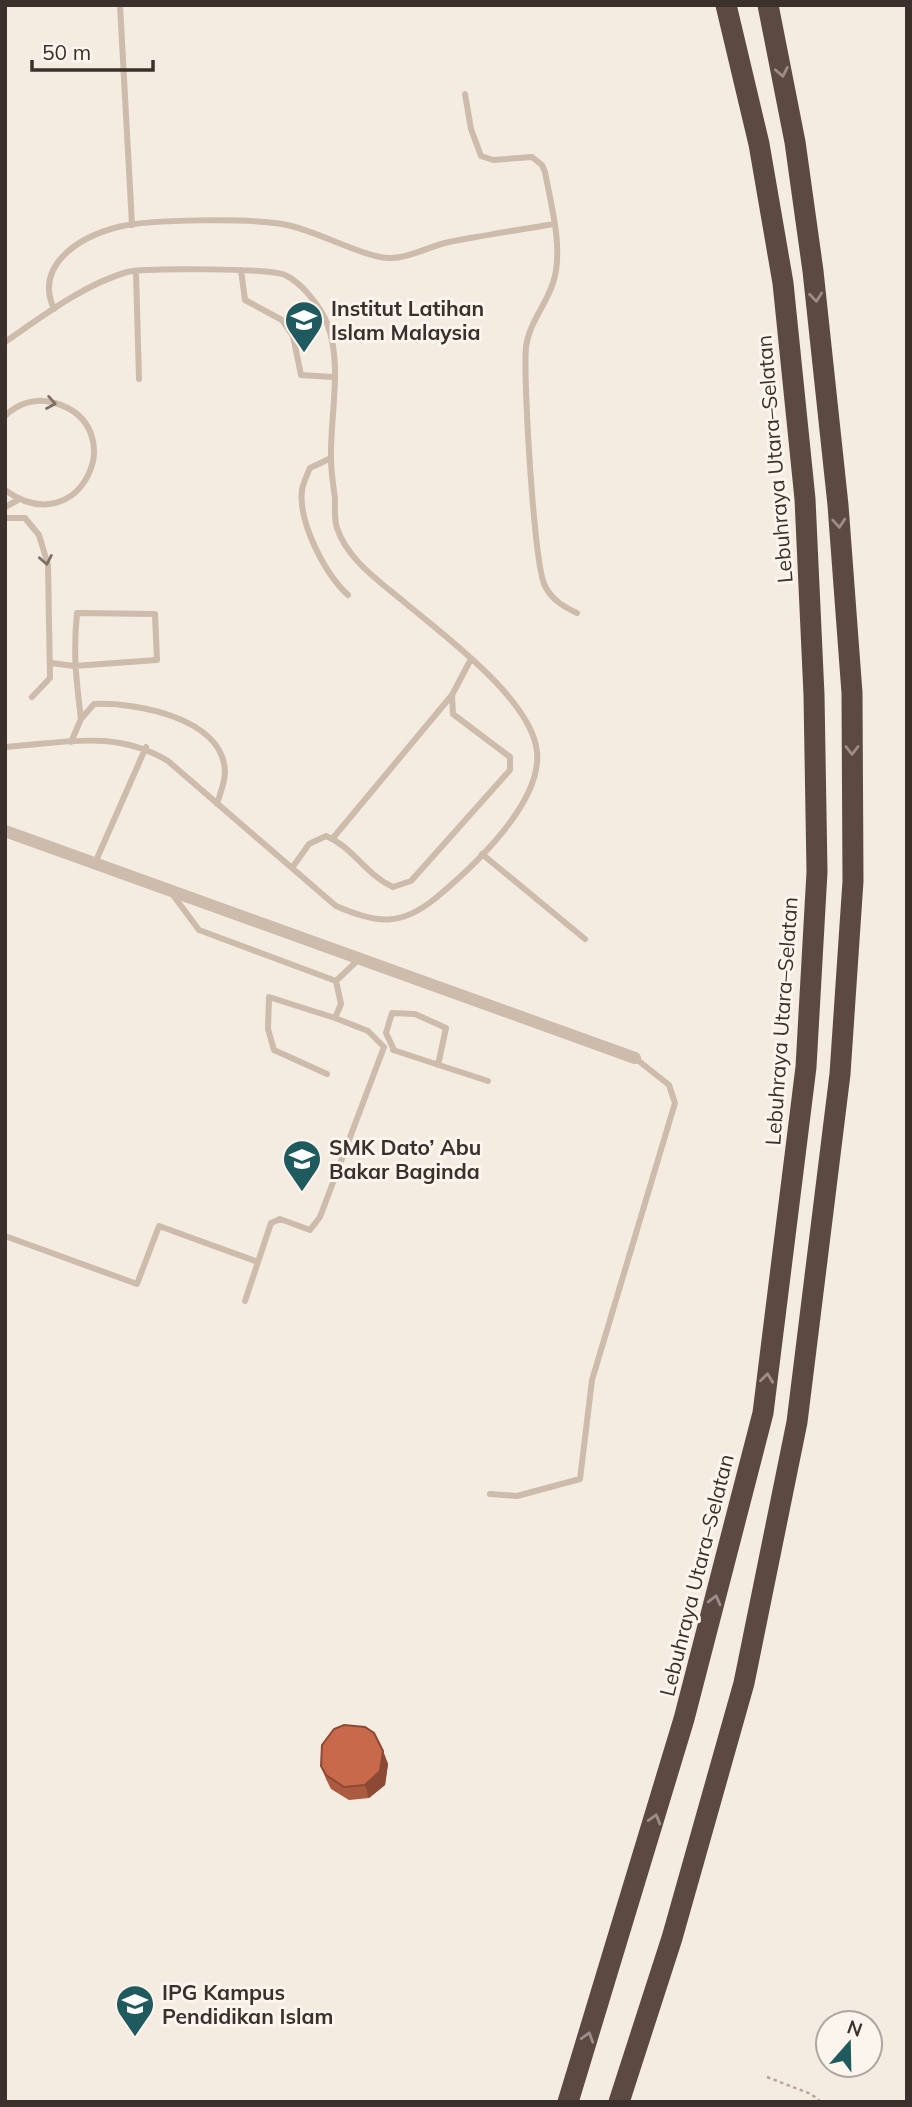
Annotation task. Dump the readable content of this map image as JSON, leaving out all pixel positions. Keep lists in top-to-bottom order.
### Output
{
  "streets": {
    "highway": ["Lebuhraya Utara–Selatan"]
  },
  "places": {
    "school or university": ["Institut Latihan Islam Malaysia", "SMK Dato’ Abu Bakar Baginda", "IPG Kampus Pendidikan Islam"]
  },
  "scale_bar": "50 m",
  "north": "top"
}
